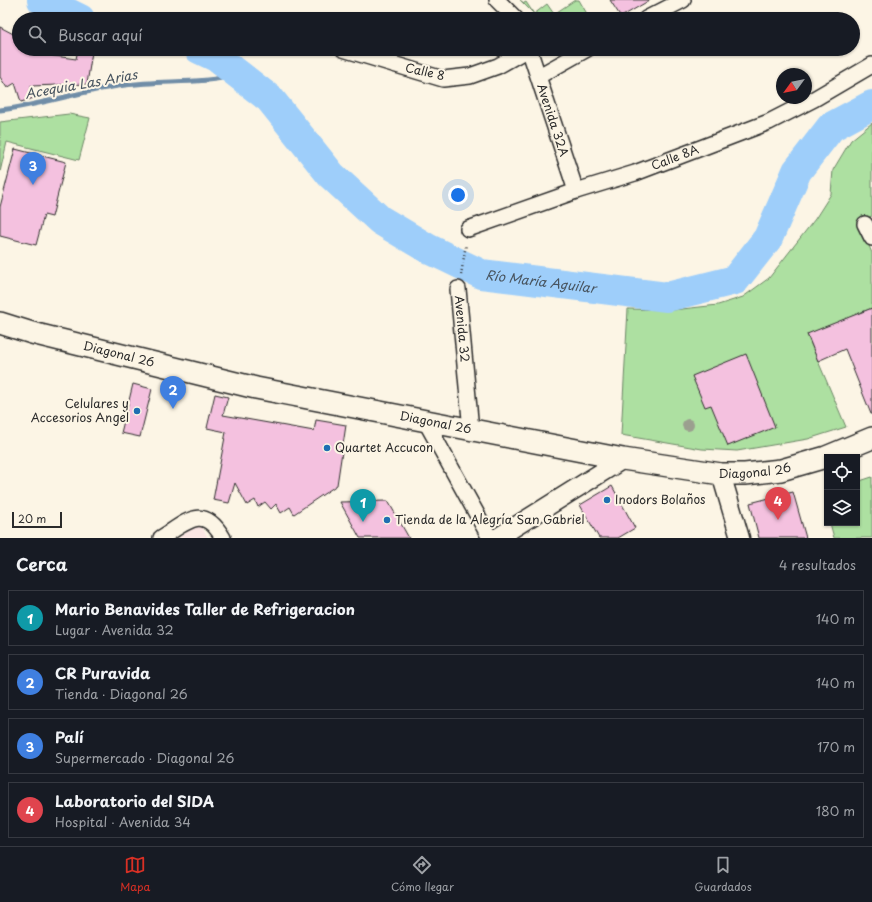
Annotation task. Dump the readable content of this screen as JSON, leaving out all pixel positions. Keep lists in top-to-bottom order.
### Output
{
  "streets": {
    "main road": ["Diagonal 26"],
    "street": [
      "Calle 8",
      "Avenida 32A",
      "Calle 8A",
      "Avenida 32"
    ]
  },
  "crossings": [
    ["Avenida 32A", "Calle 8A"],
    ["Calle 8A", "Avenida 32"],
    ["Avenida 32", "Diagonal 26"]
  ],
  "water": ["Acequia Las Arias", "Río María Aguilar"],
  "places": [
    "Celulares y Accesorios Angel",
    "Quartet Accucon",
    "Inodors Bolaños",
    "Tienda de la Alegría San Gabriel"
  ],
  "scale_bar": "20 m",
  "north": "bottom left",
  "page": {
    "search": "Buscar aquí",
    "pins": [
      "3",
      "2",
      "4",
      "1"
    ],
    "scale": "20 m",
    "heading": ["Cerca", "4 resultados"],
    "list": [
      {
        "mark": "1",
        "name": "Mario Benavides Taller de Refrigeracion",
        "note": "Lugar · Avenida 32",
        "value": "140 m"
      },
      {
        "mark": "2",
        "name": "CR Puravida",
        "note": "Tienda · Diagonal 26",
        "value": "140 m"
      },
      {
        "mark": "3",
        "name": "Palí",
        "note": "Supermercado · Diagonal 26",
        "value": "170 m"
      },
      {
        "mark": "4",
        "name": "Laboratorio del SIDA",
        "note": "Hospital · Avenida 34",
        "value": "180 m"
      }
    ],
    "nav": ["Mapa", "Cómo llegar", "Guardados"]
  }
}
